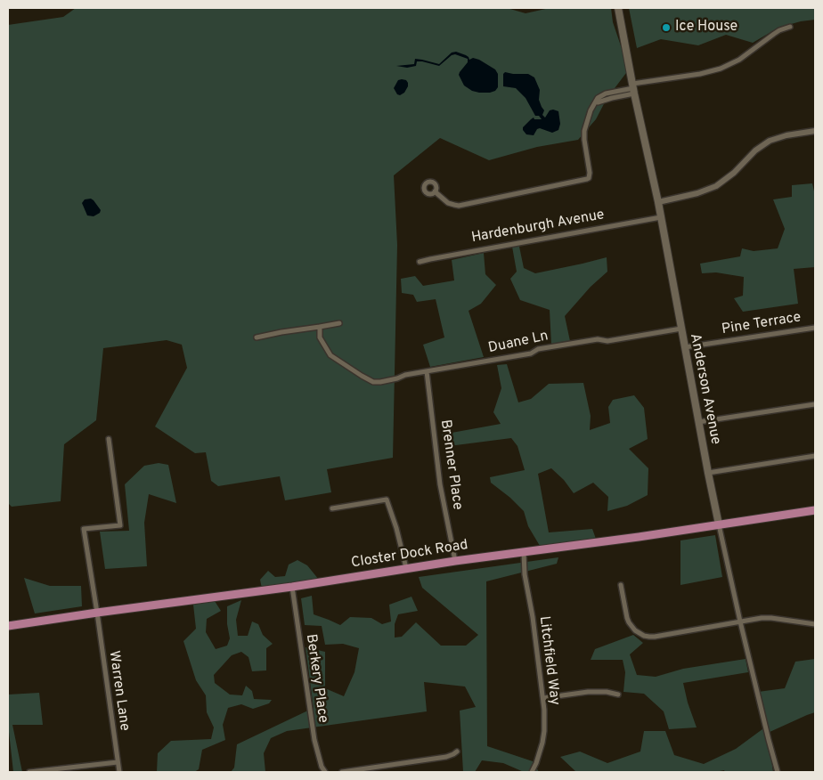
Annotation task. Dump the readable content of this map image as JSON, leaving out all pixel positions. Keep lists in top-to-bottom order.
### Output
{
  "streets": {
    "main road": ["Anderson Avenue", "Closter Dock Road"],
    "street": [
      "Hardenburgh Avenue",
      "Pine Terrace",
      "Duane Ln",
      "Brenner Place",
      "Litchfield Way",
      "Berkery Place",
      "Warren Lane"
    ]
  },
  "crossings": [
    ["Hardenburgh Avenue", "Anderson Avenue"],
    ["Pine Terrace", "Anderson Avenue"],
    ["Duane Ln", "Anderson Avenue"],
    ["Duane Ln", "Brenner Place"],
    ["Anderson Avenue", "Closter Dock Road"],
    ["Brenner Place", "Closter Dock Road"],
    ["Closter Dock Road", "Litchfield Way"],
    ["Closter Dock Road", "Berkery Place"],
    ["Closter Dock Road", "Warren Lane"]
  ],
  "places": ["Ice House"]
}
